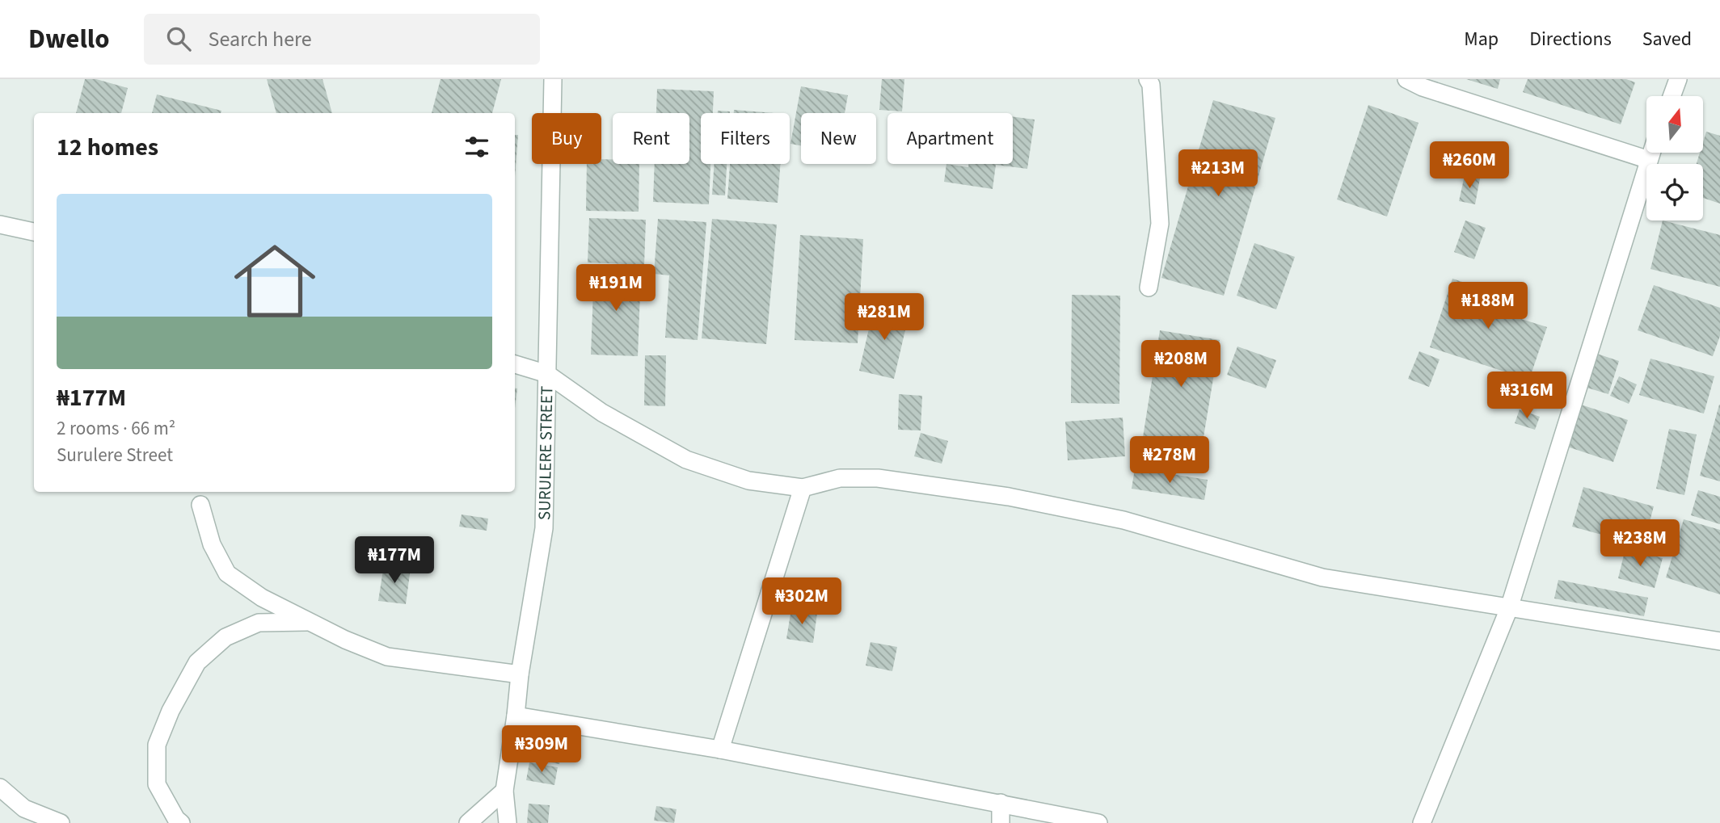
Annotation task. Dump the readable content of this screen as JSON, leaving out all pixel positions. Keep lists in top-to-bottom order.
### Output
{
  "streets": {
    "street": ["SURULERE STREET"]
  },
  "north": "top",
  "page": {
    "header": "Dwello",
    "search": "Search here",
    "nav": ["Map", "Directions", "Saved"],
    "chip": [
      "Buy",
      "Rent",
      "Filters",
      "New",
      "Apartment"
    ],
    "heading": "12 homes",
    "price": [
      "₦260M",
      "₦213M",
      "₦191M",
      "₦188M",
      "₦281M",
      "₦208M",
      "₦316M",
      "₦278M",
      "₦238M",
      "₦177M",
      "₦302M",
      "₦309M"
    ],
    "list": [
      {
        "name": "₦177M",
        "note": "2 rooms · 66 m² · Surulere Street"
      }
    ]
  }
}
